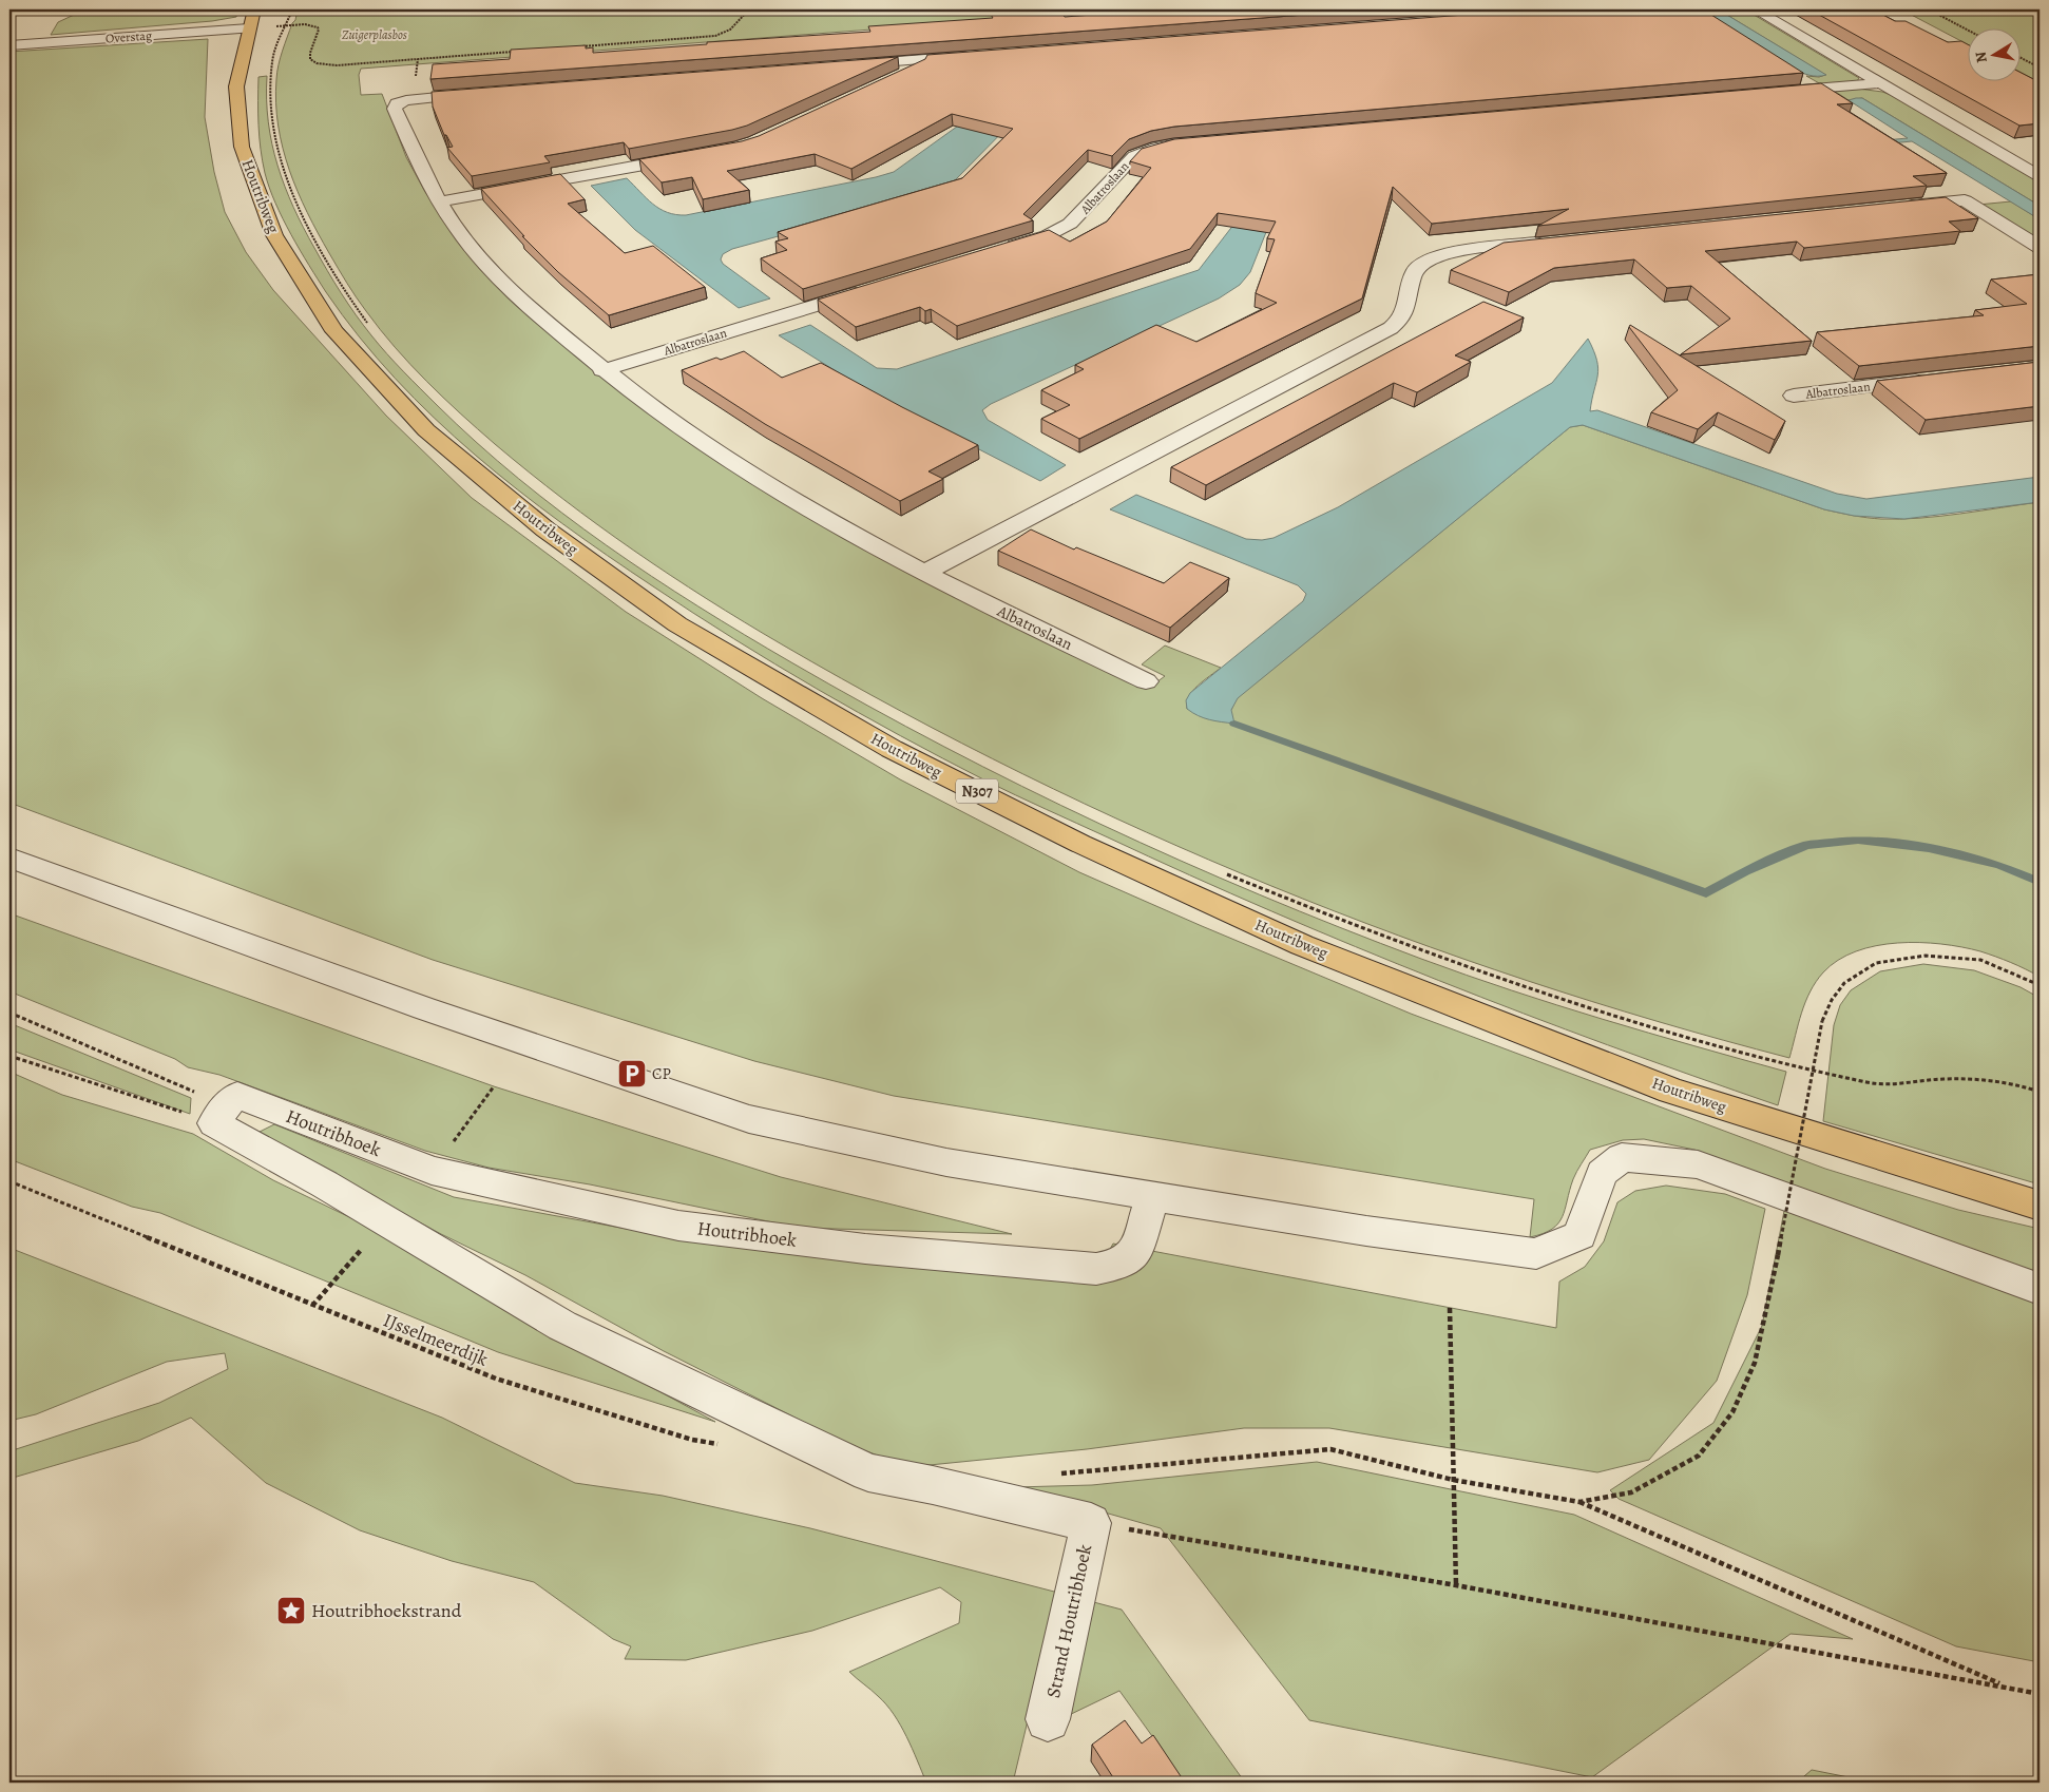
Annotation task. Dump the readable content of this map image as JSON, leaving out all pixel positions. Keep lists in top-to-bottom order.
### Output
{
  "streets": {
    "main road": ["Houtribweg", "N307"],
    "street": [
      "Overstag",
      "Albatroslaan",
      "Houtribhoek",
      "Strand Houtribhoek"
    ],
    "path": ["IJsselmeerdijk"]
  },
  "crossings": [
    ["Overstag", "Houtribweg"]
  ],
  "parks": ["Zuigerplasbos"],
  "places": {
    "parking": ["CP"],
    "place": ["Houtribhoekstrand"]
  },
  "north": "left"
}
